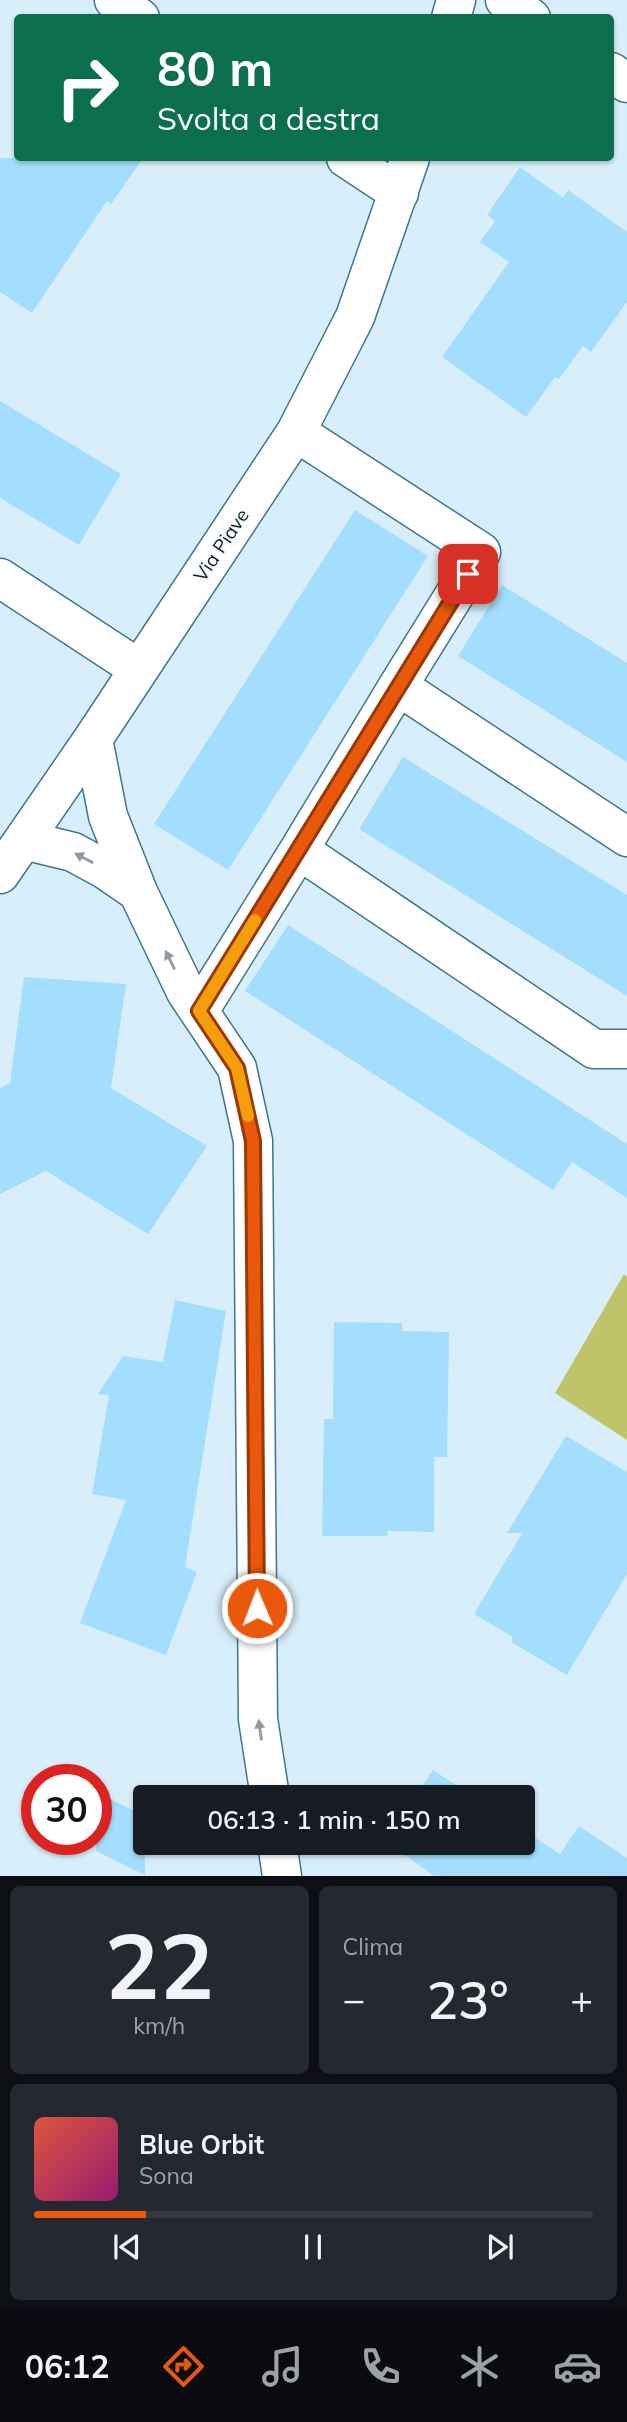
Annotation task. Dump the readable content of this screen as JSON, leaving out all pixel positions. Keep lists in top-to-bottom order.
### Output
{
  "streets": {
    "street": ["Via Piave"]
  },
  "page": {
    "turn": ["80 m", "Svolta a destra"],
    "limit": "30",
    "trip": "06:13 · 1 min · 150 m",
    "tile": [
      ["22", "km/h"],
      "Clima"
    ],
    "heat": ["−", "23°", "+"],
    "song": ["Blue Orbit", "Sona"],
    "tabs": "06:12"
  }
}
